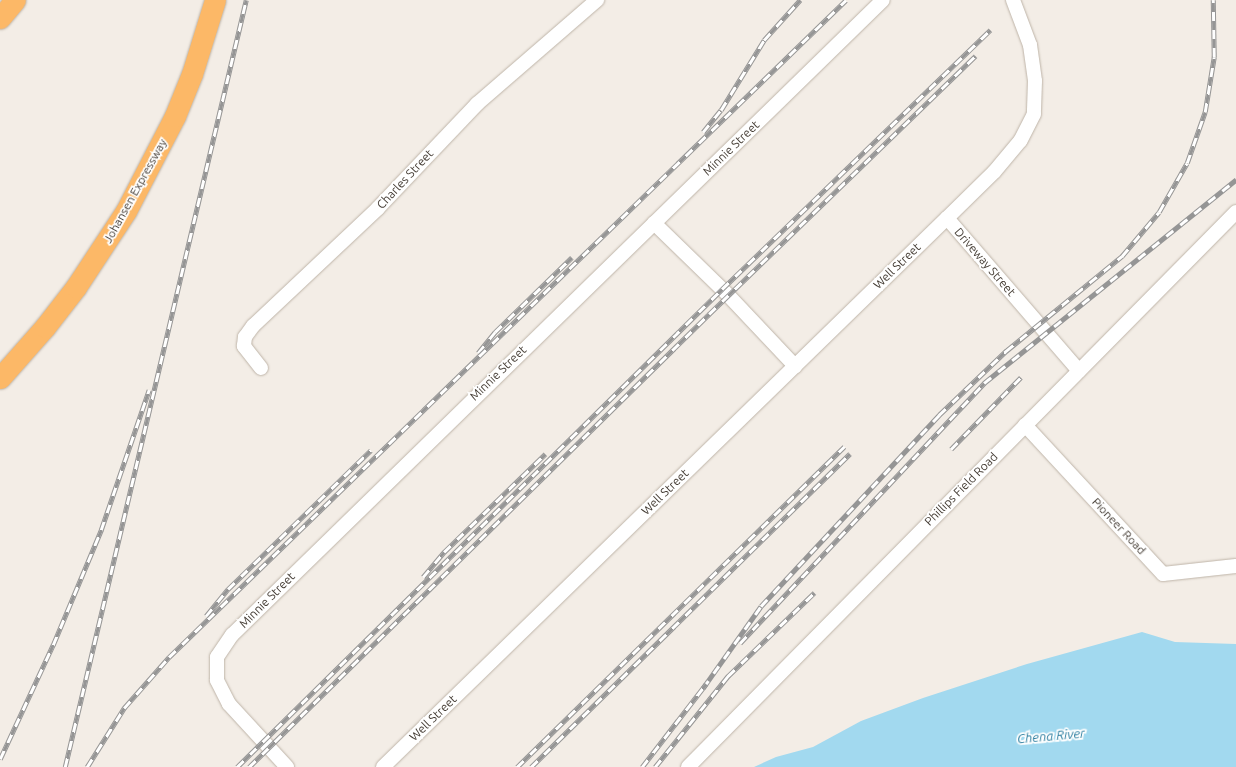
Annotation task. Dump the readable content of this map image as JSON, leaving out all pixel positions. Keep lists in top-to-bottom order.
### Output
{
  "streets": {
    "highway": ["Johansen Expressway"],
    "street": [
      "Minnie Street",
      "Charles Street",
      "Driveway Street",
      "Well Street",
      "Phillips Field Road",
      "Pioneer Road"
    ]
  },
  "crossings": [
    ["Driveway Street", "Well Street"],
    ["Driveway Street", "Phillips Field Road"],
    ["Phillips Field Road", "Pioneer Road"]
  ],
  "water": ["Chena River"]
}
